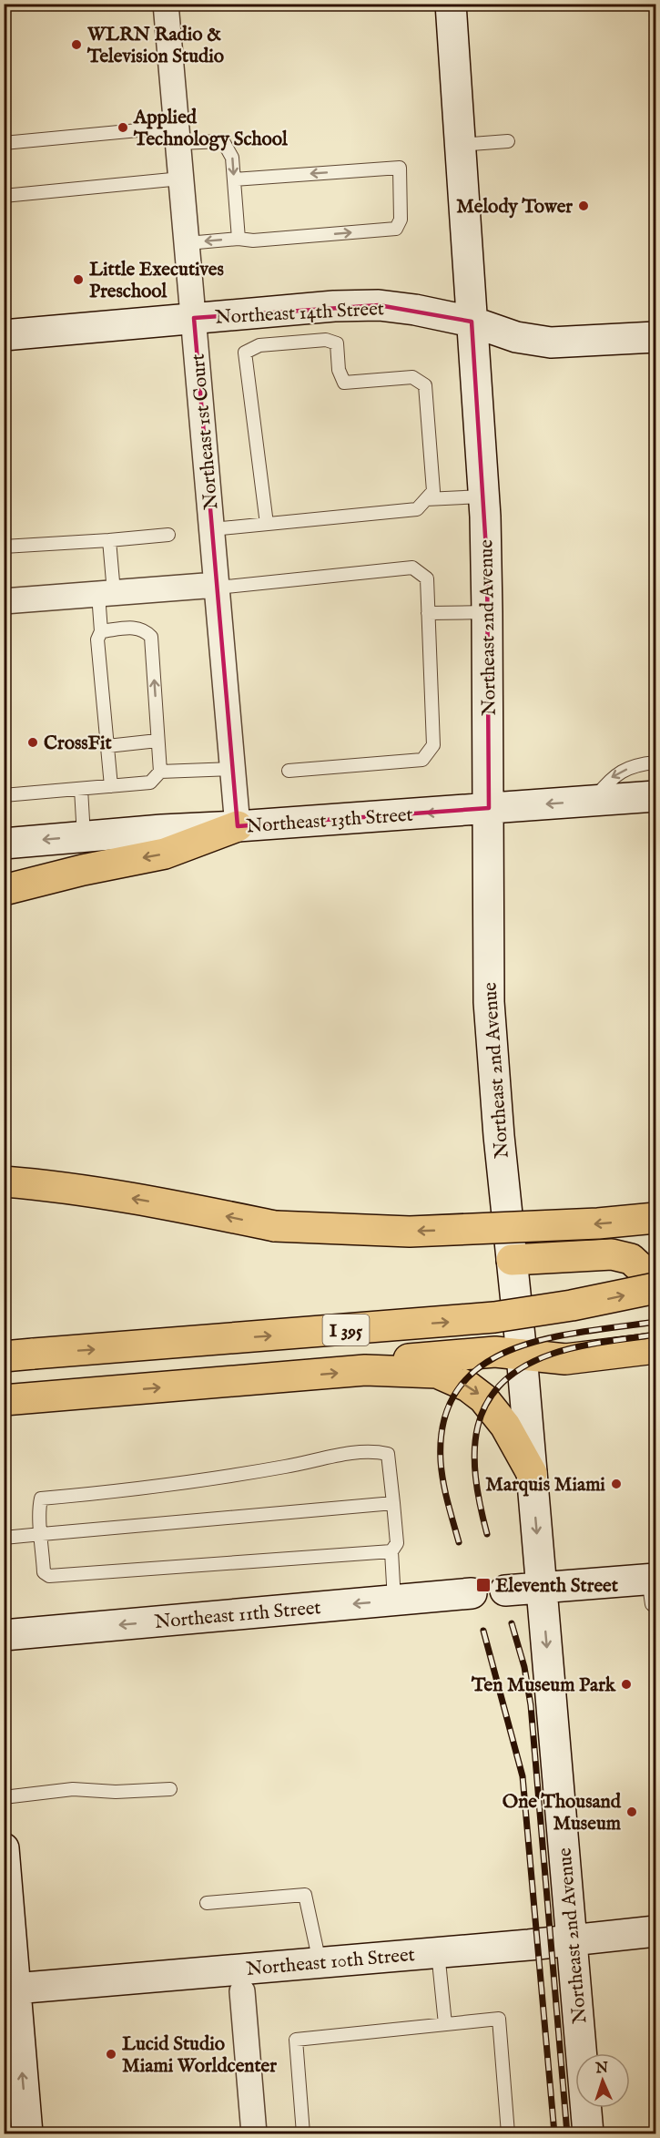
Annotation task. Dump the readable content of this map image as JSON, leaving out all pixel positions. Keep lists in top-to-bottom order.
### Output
{
  "streets": {
    "main road": ["I 395"],
    "street": [
      "Northeast 14th Street",
      "Northeast 1st Court",
      "Northeast 2nd Avenue",
      "Northeast 13th Street",
      "Northeast 11th Street",
      "Northeast 10th Street"
    ]
  },
  "crossings": [
    ["Northeast 14th Street", "Northeast 1st Court"],
    ["Northeast 14th Street", "Northeast 2nd Avenue"],
    ["Northeast 1st Court", "Northeast 13th Street"],
    ["Northeast 2nd Avenue", "Northeast 13th Street"],
    ["Northeast 2nd Avenue", "Northeast 10th Street"]
  ],
  "one_way": ["Northeast 13th Street", "Northeast 11th Street"],
  "places": {
    "other": [
      "WLRN Radio & Television Studio",
      "Applied Technology School",
      "Melody Tower",
      "Little Executives Preschool",
      "CrossFit",
      "Marquis Miami",
      "Ten Museum Park",
      "One Thousand Museum",
      "Lucid Studio Miami Worldcenter"
    ],
    "transit": ["Eleventh Street"]
  },
  "north": "top"
}
